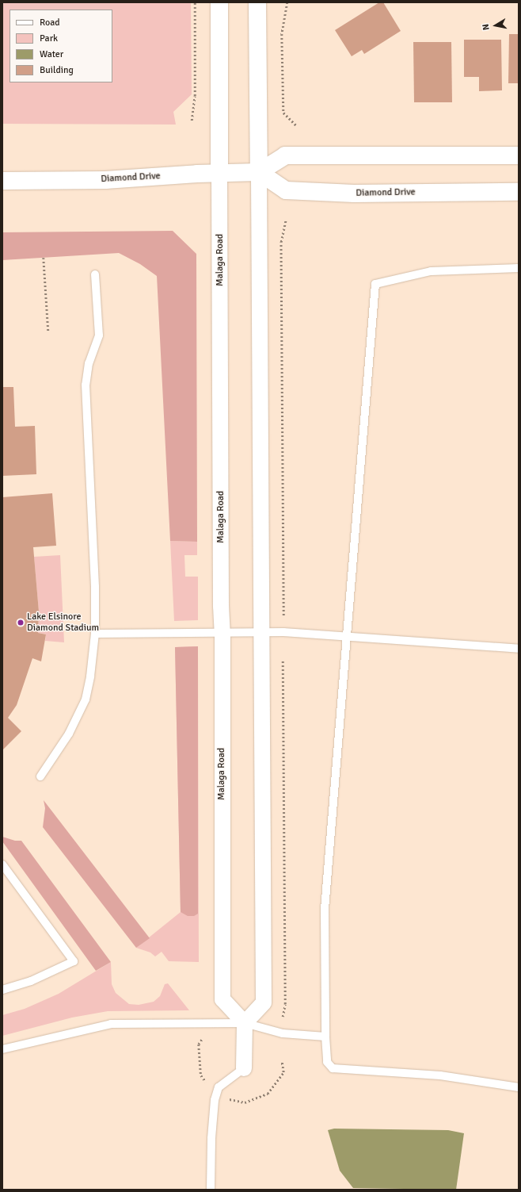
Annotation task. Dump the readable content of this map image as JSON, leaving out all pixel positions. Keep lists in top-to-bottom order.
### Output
{
  "streets": {
    "street": ["Diamond Drive", "Malaga Road"]
  },
  "crossings": [
    ["Diamond Drive", "Malaga Road"]
  ],
  "places": ["Lake Elsinore Diamond Stadium"],
  "legend": [
    "Road",
    "Park",
    "Water",
    "Building"
  ],
  "north": "left"
}
